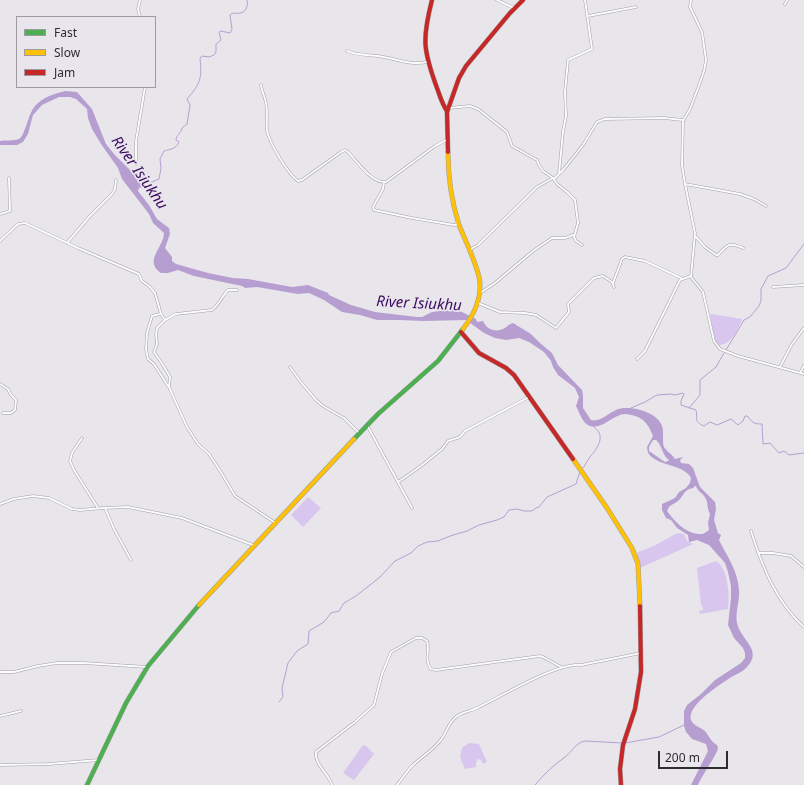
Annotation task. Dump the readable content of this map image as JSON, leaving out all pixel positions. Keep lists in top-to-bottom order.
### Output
{
  "water": ["River Isiukhu"],
  "legend": ["Fast", "Slow", "Jam"],
  "scale_bar": "200 m"
}
